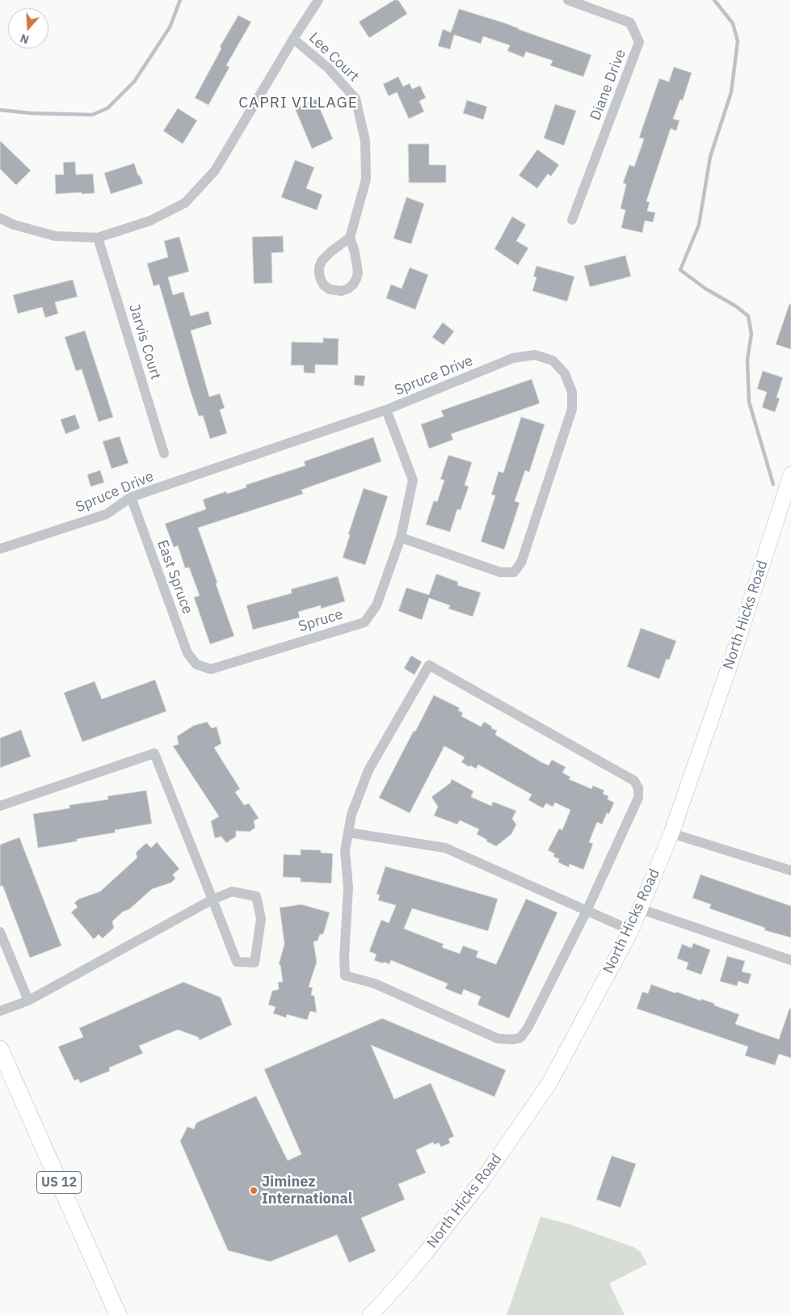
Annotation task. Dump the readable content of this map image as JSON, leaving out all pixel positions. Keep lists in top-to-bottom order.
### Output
{
  "streets": {
    "main road": ["North Hicks Road", "US 12"],
    "street": [
      "Lee Court",
      "Diane Drive",
      "Jarvis Court",
      "Spruce Drive",
      "East Spruce",
      "Spruce"
    ]
  },
  "crossings": [
    ["Spruce Drive", "East Spruce"],
    ["Spruce Drive", "Spruce"],
    ["East Spruce", "Spruce"]
  ],
  "districts": ["CAPRI VILLAGE"],
  "places": ["Jiminez International"],
  "north": "bottom"
}
